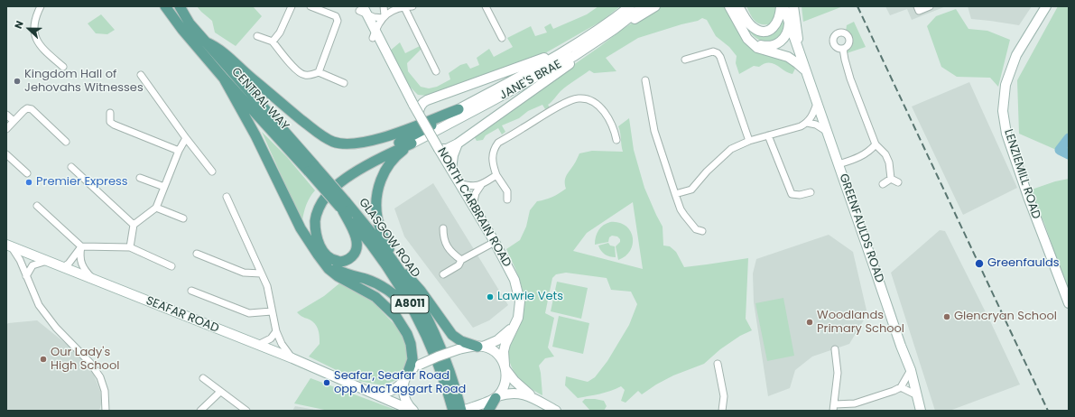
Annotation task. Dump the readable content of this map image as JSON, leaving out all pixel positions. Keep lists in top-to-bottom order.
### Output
{
  "streets": {
    "main road": ["CENTRAL WAY", "GLASGOW ROAD", "A8011"],
    "street": [
      "JANE'S BRAE",
      "LENZIEMILL ROAD",
      "NORTH CARBRAIN ROAD",
      "GREENFAULDS ROAD",
      "SEAFAR ROAD"
    ]
  },
  "crossings": [
    ["CENTRAL WAY", "GLASGOW ROAD"]
  ],
  "places": [
    "Kingdom Hall of Jehovahs Witnesses",
    "Premier Express",
    "Greenfaulds",
    "Lawrie Vets",
    "Glencryan School",
    "Woodlands Primary School",
    "Our Lady's High School",
    "Seafar, Seafar Road opp MacTaggart Road"
  ],
  "north": "left"
}
